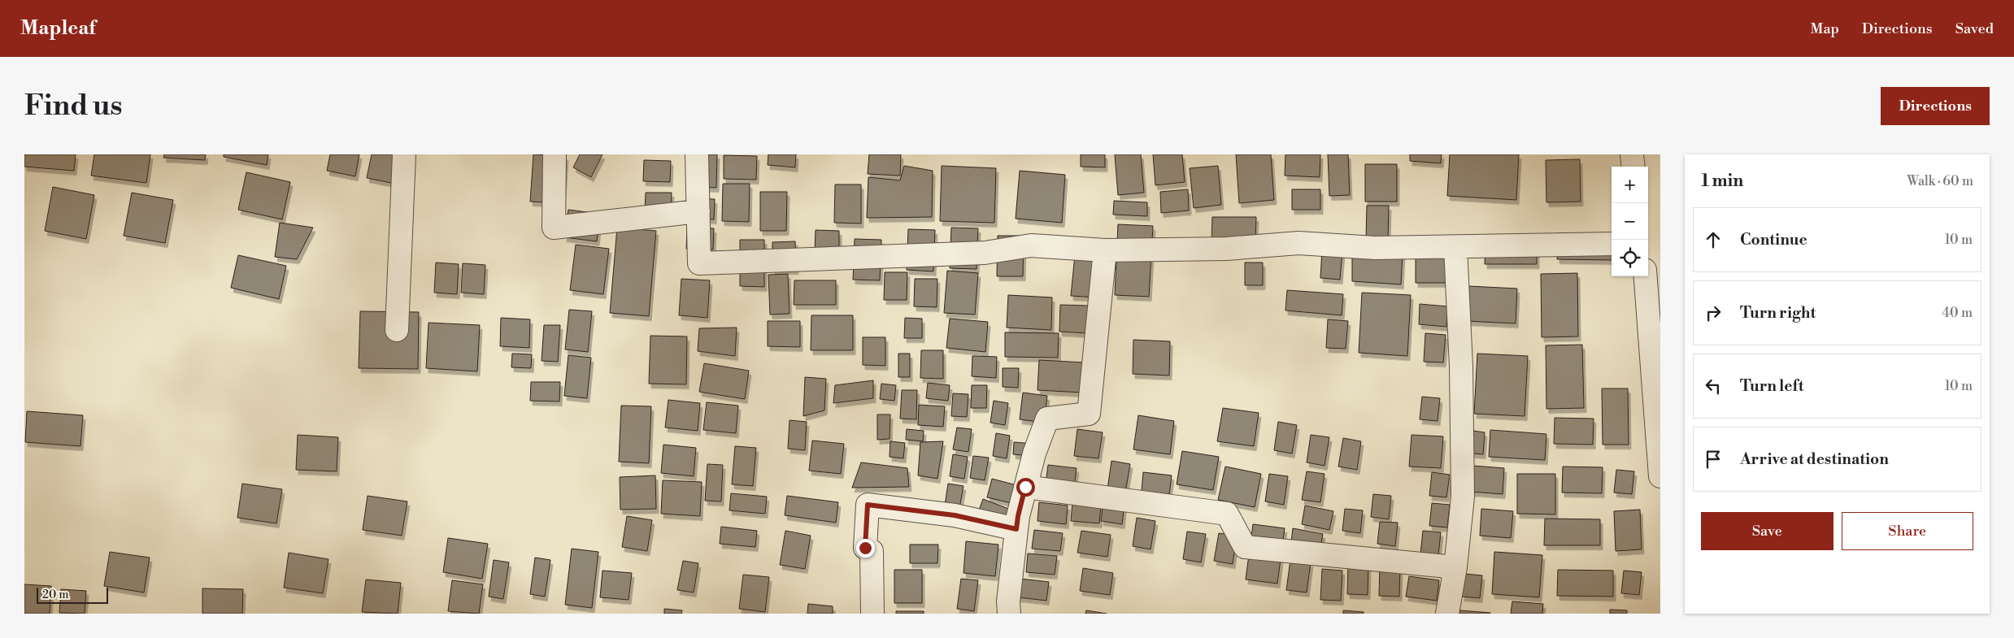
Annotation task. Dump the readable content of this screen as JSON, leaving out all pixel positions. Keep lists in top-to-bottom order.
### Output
{
  "scale_bar": "20 m",
  "page": {
    "header": "Mapleaf",
    "nav": ["Map", "Directions", "Saved"],
    "buttons": [
      "Directions",
      ["Save", "Share"]
    ],
    "title": "Find us",
    "heading": ["1 min", "Walk · 60 m"],
    "map_buttons": ["+", "−"],
    "list": [
      ["Continue", "10 m"],
      ["Turn right", "40 m"],
      ["Turn left", "10 m"],
      "Arrive at destination"
    ],
    "scale": "20 m"
  }
}
